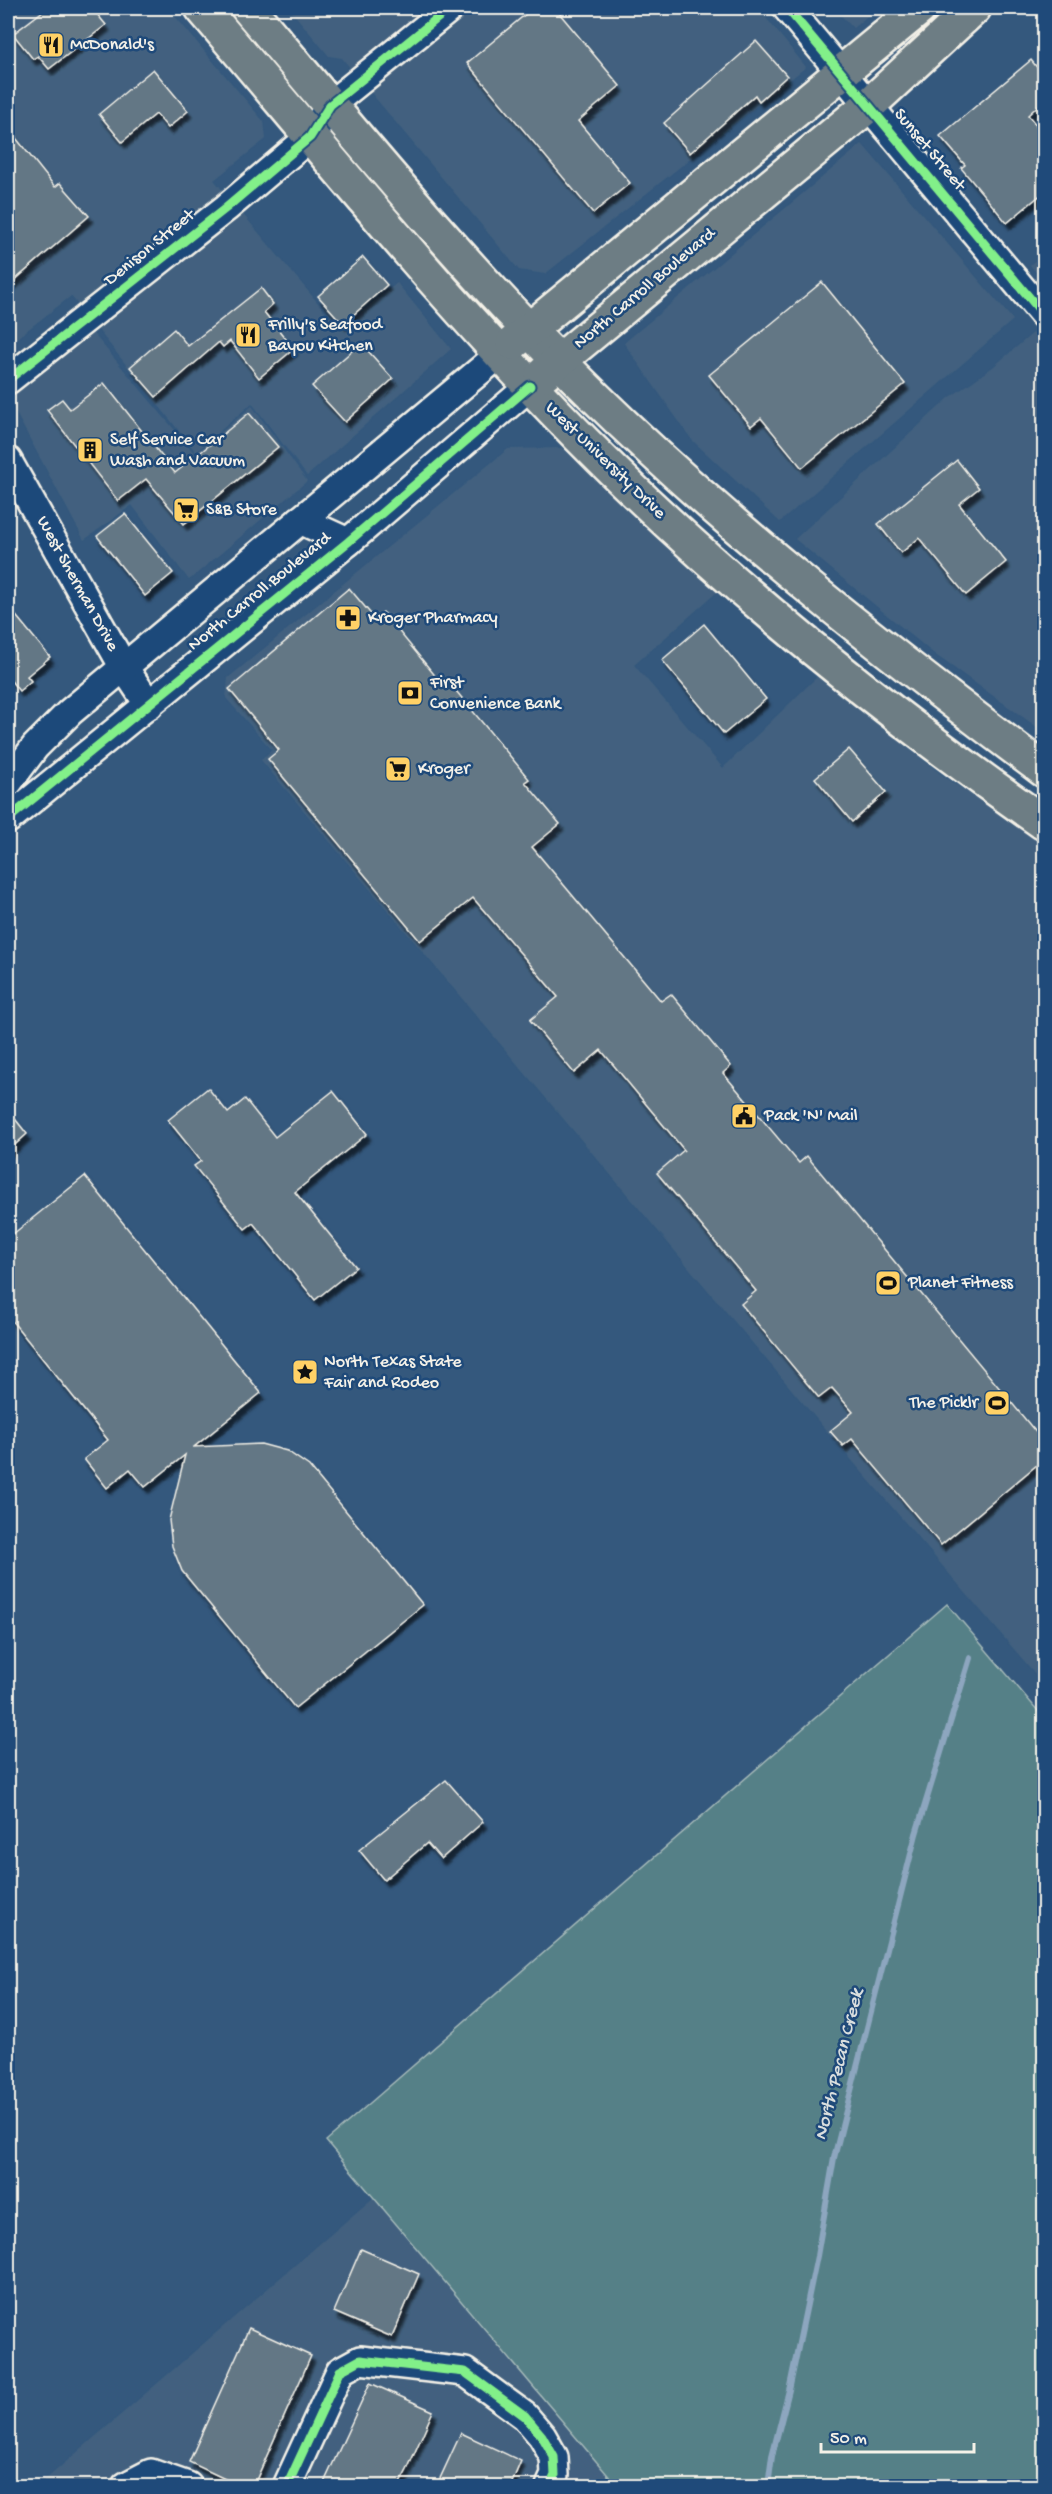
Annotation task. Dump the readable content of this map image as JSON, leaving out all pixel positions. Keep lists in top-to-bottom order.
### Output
{
  "streets": {
    "main road": ["North Carroll Boulevard", "West University Drive"],
    "street": ["Sunset Street", "Denison Street", "West Sherman Drive"]
  },
  "crossings": [
    ["Sunset Street", "North Carroll Boulevard"],
    ["Denison Street", "West University Drive"],
    ["North Carroll Boulevard", "West University Drive"],
    ["North Carroll Boulevard", "West Sherman Drive"]
  ],
  "water": ["North Pecan Creek"],
  "places": {
    "restaurant": ["McDonald's", "Frilly's Seafood Bayou Kitchen"],
    "building": ["Self Service Car Wash and Vacuum"],
    "supermarket": ["S&B Store", "Kroger"],
    "pharmacy": ["Kroger Pharmacy"],
    "bank": ["First Convenience Bank"],
    "public building": ["Pack 'N' Mail"],
    "sports": ["Planet Fitness", "The Picklr"],
    "place": ["North Texas State Fair and Rodeo"]
  },
  "scale_bar": "50 m"
}
